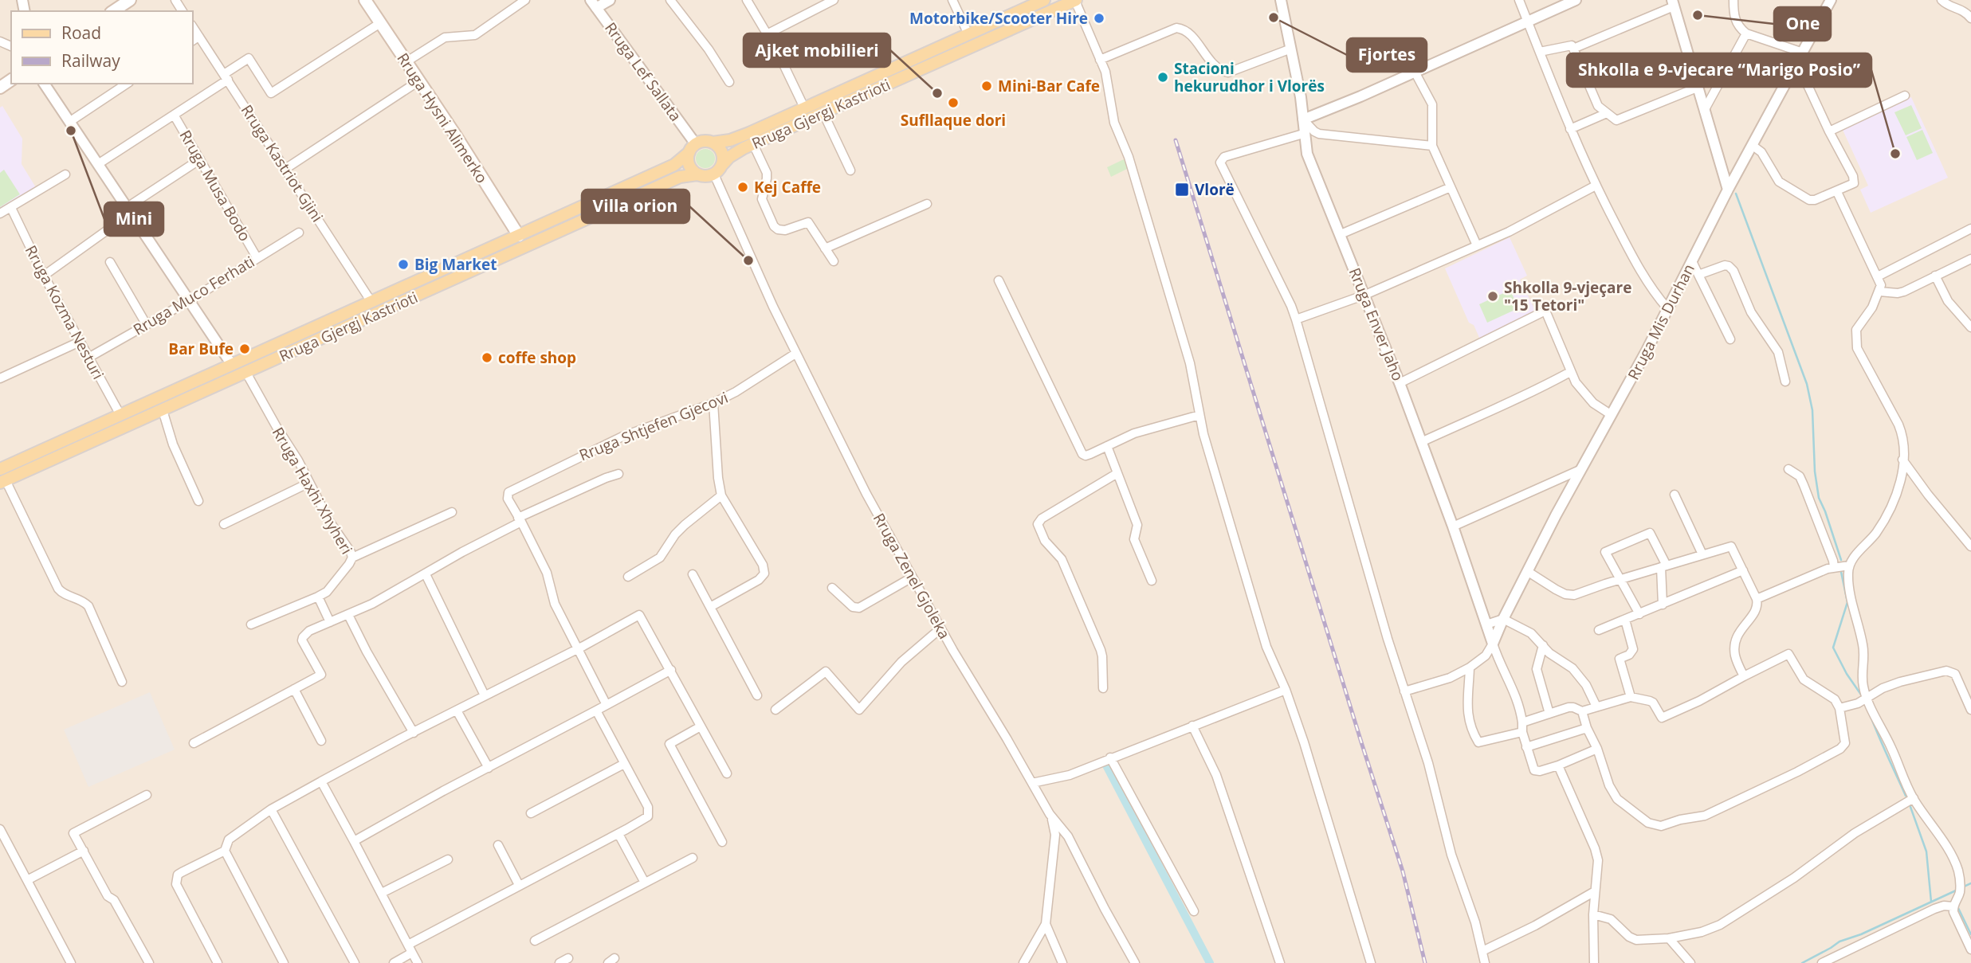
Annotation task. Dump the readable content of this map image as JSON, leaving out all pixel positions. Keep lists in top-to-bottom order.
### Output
{
  "streets": {
    "main road": ["Rruga Gjergj Kastrioti", "Rruga Hysni Alimerko"],
    "street": [
      "Rruga Lef Sallata",
      "Rruga Kastriot Gjini",
      "Rruga Musa Bodo",
      "Rruga Muco Ferhati",
      "Rruga Kozma Nesturi",
      "Rruga Mis Durhan",
      "Rruga Enver Jaho",
      "Rruga Shtjefen Gjecovi",
      "Rruga Haxhi Xhyheri",
      "Rruga Zenel Gjoleka"
    ]
  },
  "crossings": [
    ["Rruga Lef Sallata", "Rruga Gjergj Kastrioti"],
    ["Rruga Lef Sallata", "Rruga Zenel Gjoleka"],
    ["Rruga Gjergj Kastrioti", "Rruga Hysni Alimerko"],
    ["Rruga Gjergj Kastrioti", "Rruga Kastriot Gjini"],
    ["Rruga Gjergj Kastrioti", "Rruga Kozma Nesturi"],
    ["Rruga Gjergj Kastrioti", "Rruga Haxhi Xhyheri"],
    ["Rruga Gjergj Kastrioti", "Rruga Zenel Gjoleka"],
    ["Rruga Musa Bodo", "Rruga Muco Ferhati"],
    ["Rruga Muco Ferhati", "Rruga Kozma Nesturi"],
    ["Rruga Mis Durhan", "Rruga Enver Jaho"],
    ["Rruga Shtjefen Gjecovi", "Rruga Zenel Gjoleka"]
  ],
  "places": {
    "other": [
      "One",
      "Fjortes",
      "Motorbike/Scooter Hire",
      "Stacioni hekurudhor i Vlorës",
      "Mini-Bar Cafe",
      "Ajket mobilieri",
      "Sufllaque dori",
      "Mini",
      "Shkolla e 9-vjecare “Marigo Posio”",
      "Kej Caffe",
      "Villa orion",
      "Big Market",
      "Shkolla 9-vjeçare \"15 Tetori\"",
      "Bar Bufe",
      "coffe shop"
    ],
    "transit": ["Vlorë"]
  },
  "legend": ["Road", "Railway"]
}
